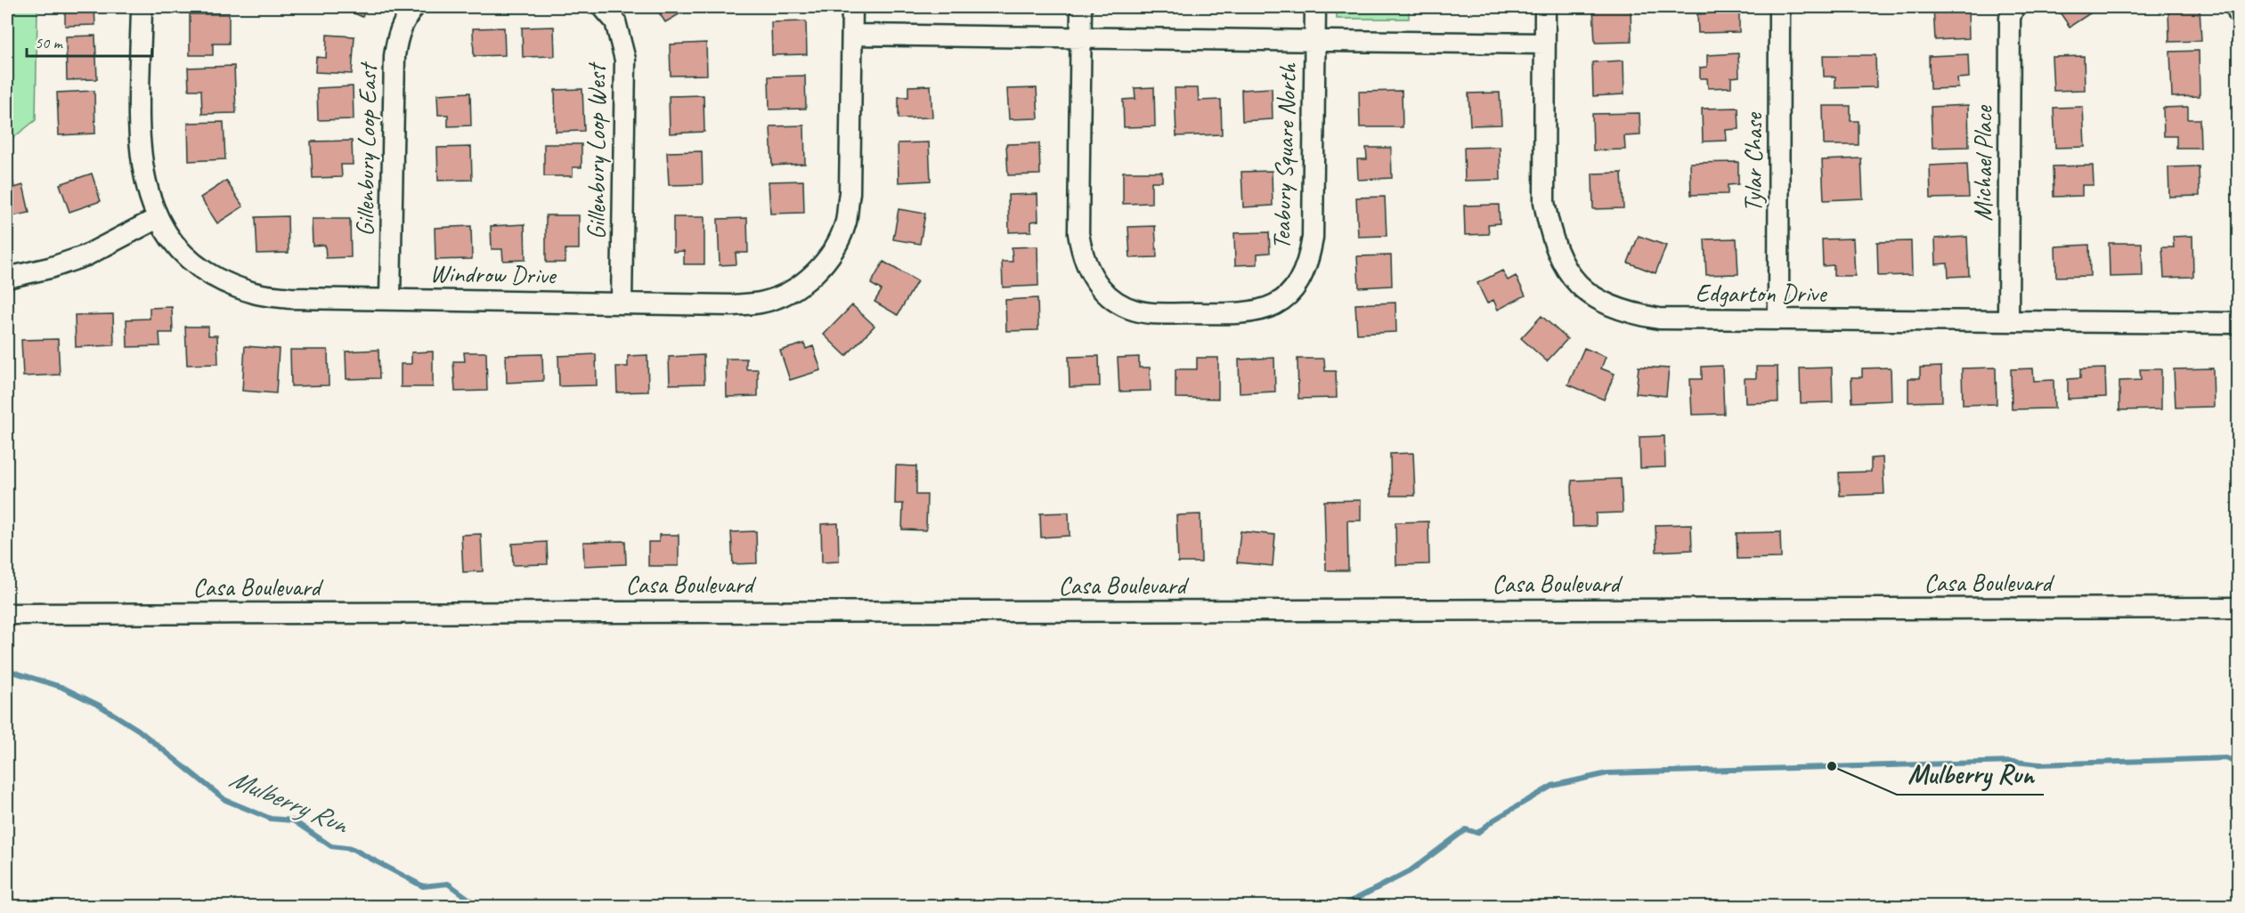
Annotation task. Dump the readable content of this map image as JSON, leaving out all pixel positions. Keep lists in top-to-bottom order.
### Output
{
  "streets": {
    "street": [
      "Gillenbury Loop East",
      "Gillenbury Loop West",
      "Teabury Square North",
      "Tylar Chase",
      "Michael Place",
      "Windrow Drive",
      "Edgarton Drive",
      "Casa Boulevard"
    ]
  },
  "crossings": [
    ["Gillenbury Loop East", "Windrow Drive"],
    ["Gillenbury Loop West", "Windrow Drive"],
    ["Tylar Chase", "Edgarton Drive"],
    ["Michael Place", "Edgarton Drive"]
  ],
  "water": ["Mulberry Run"],
  "places": ["Mulberry Run"],
  "scale_bar": "50 m"
}
